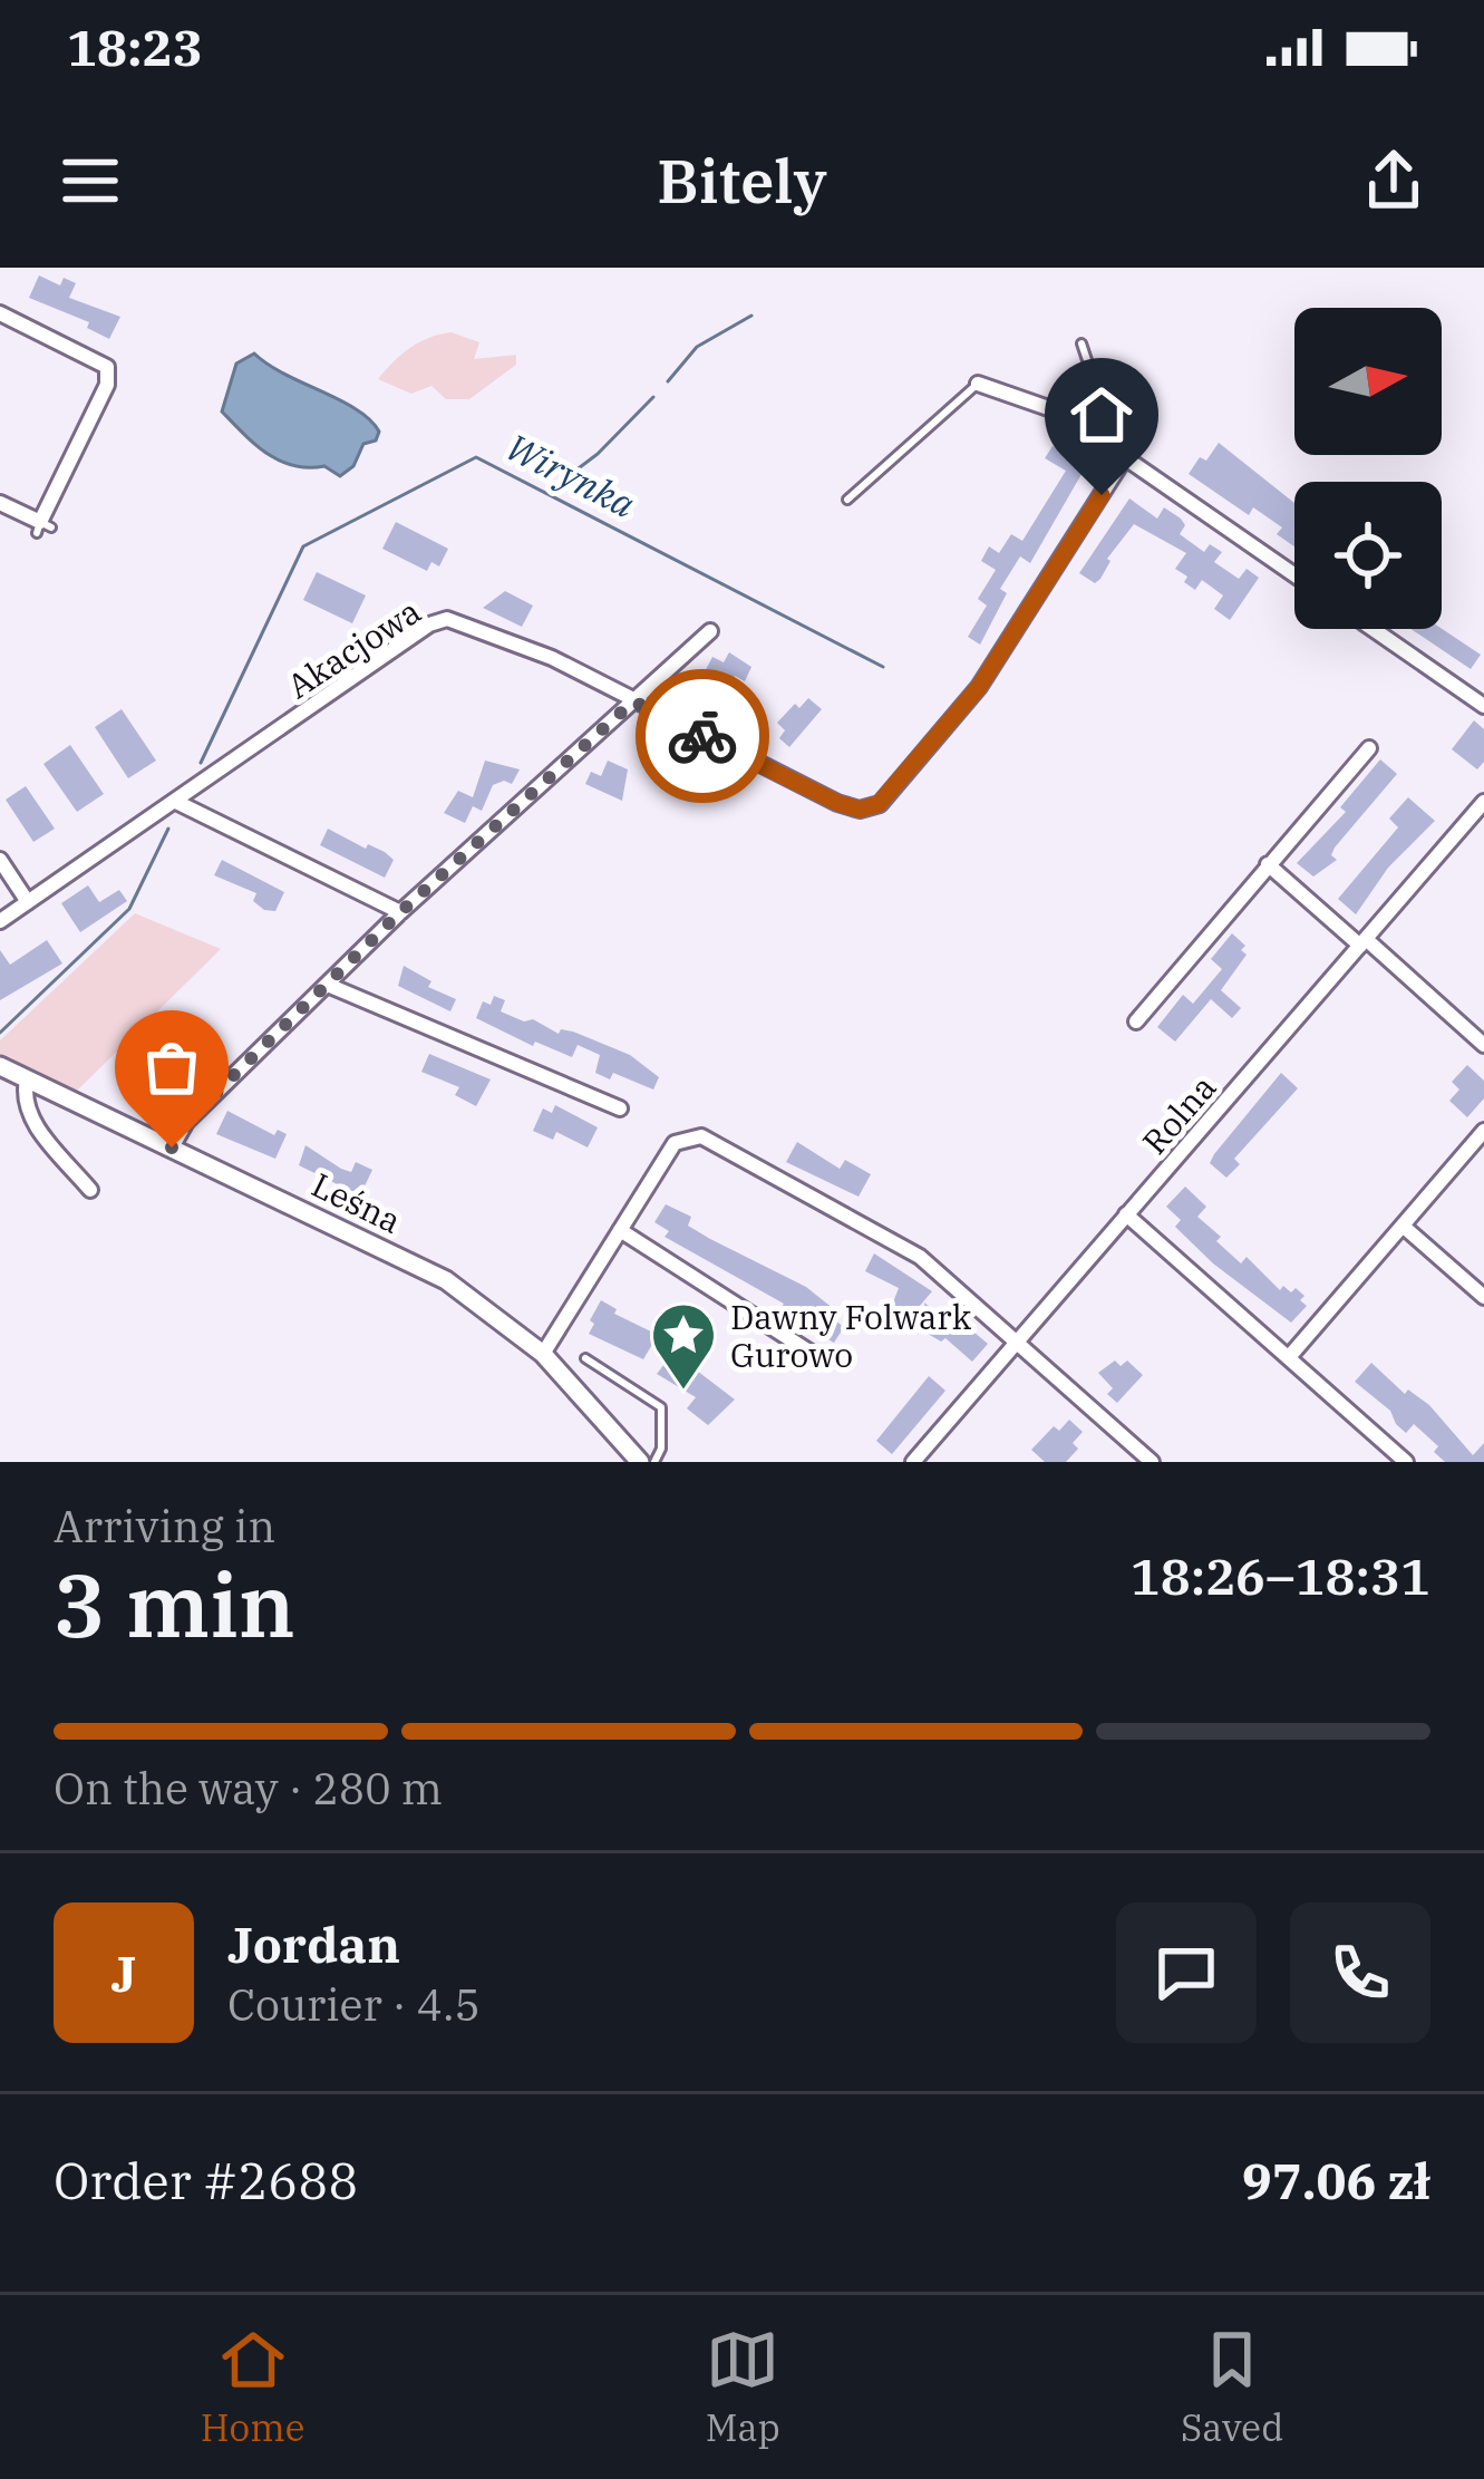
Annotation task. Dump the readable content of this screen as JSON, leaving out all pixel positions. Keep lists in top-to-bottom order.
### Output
{
  "streets": {
    "street": ["Akacjowa", "Rolna", "Leśna"]
  },
  "water": ["Wirynka"],
  "places": {
    "place": ["Dawny Folwark Gurowo"]
  },
  "north": "right",
  "page": {
    "status": "18:23",
    "header": "Bitely",
    "heading": ["3 min", "Arriving in", "18:26–18:31"],
    "panel": [
      "Jordan",
      "Courier · 4.5",
      "Order #2688",
      "97.06 zł"
    ],
    "bar": "On the way · 280 m",
    "round": "J",
    "tabs": ["Home", "Map", "Saved"]
  }
}
